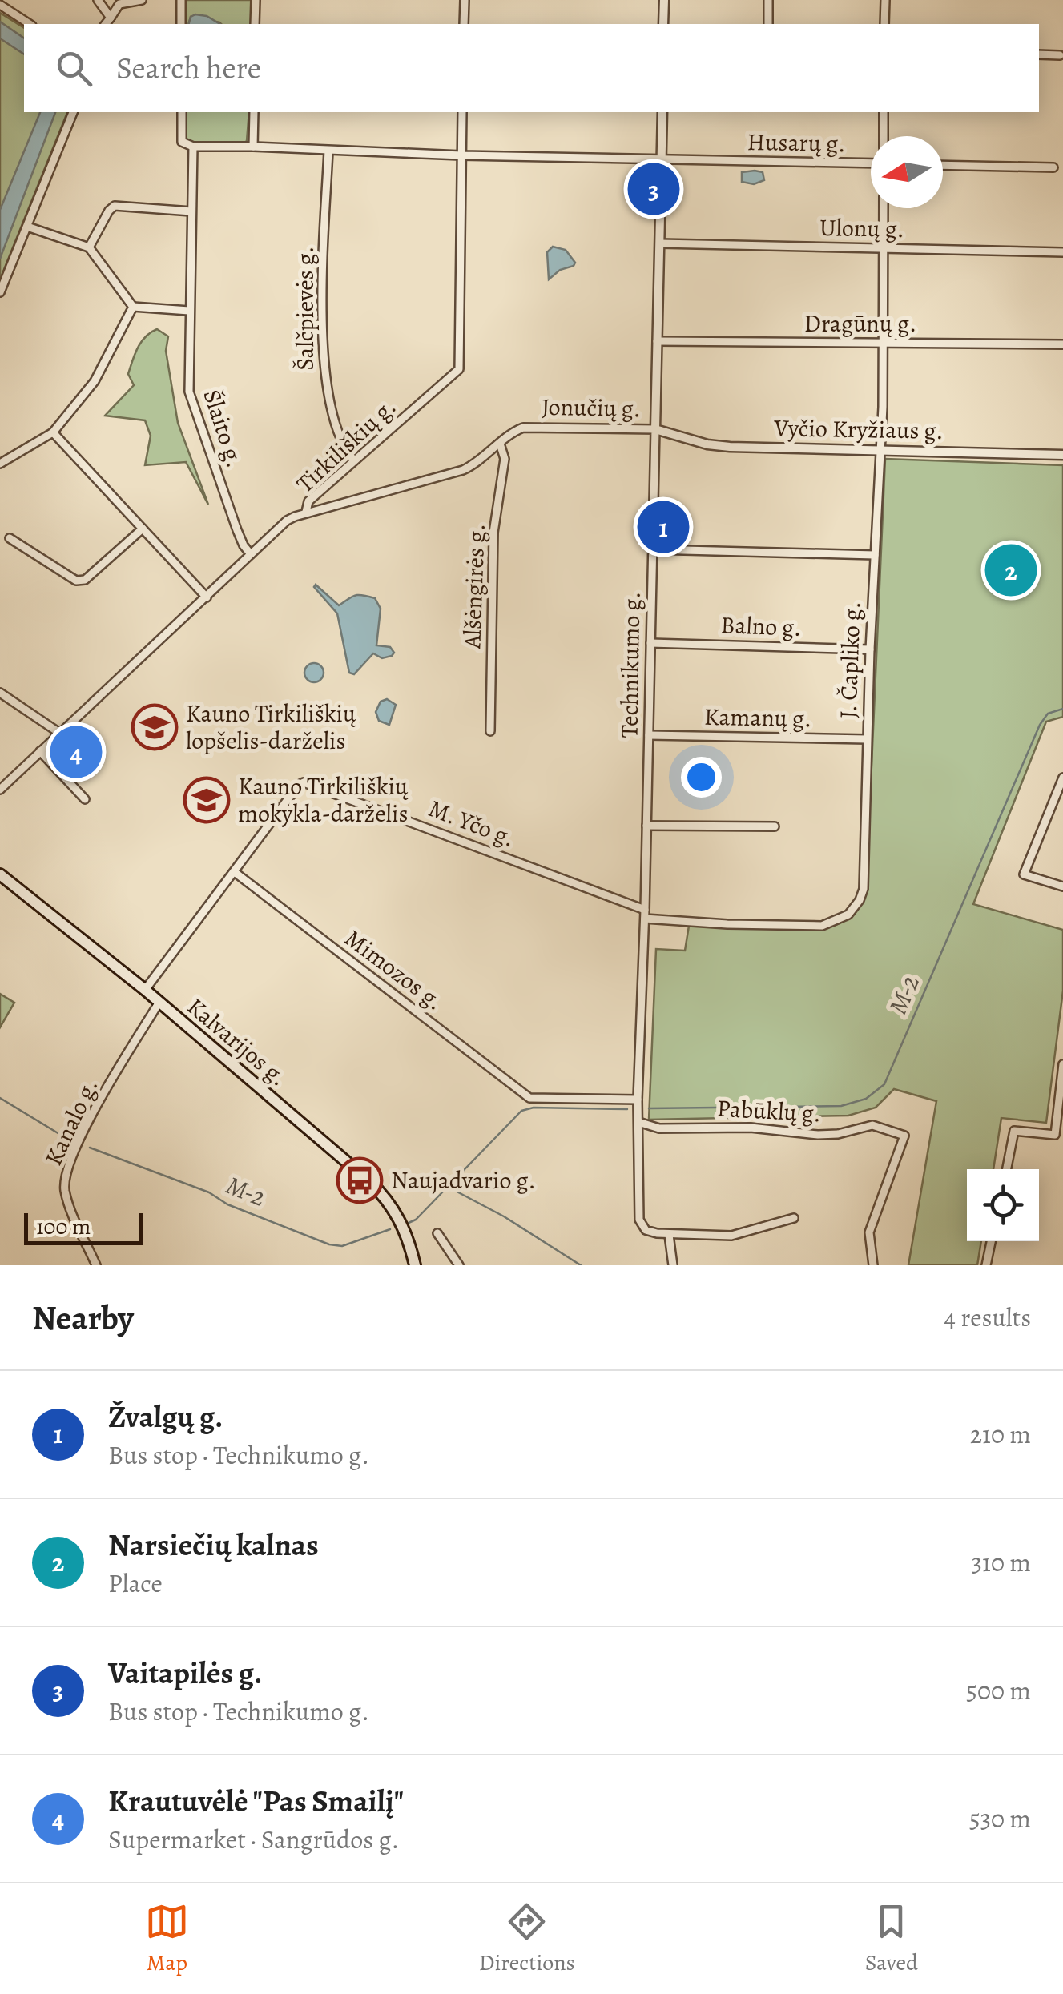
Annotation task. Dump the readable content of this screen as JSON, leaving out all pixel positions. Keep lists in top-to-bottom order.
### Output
{
  "streets": {
    "main road": ["Kalvarijos g."],
    "street": [
      "Husarų g.",
      "Ulonų g.",
      "Šalčpievės g.",
      "Dragūnų g.",
      "Jonučių g.",
      "Šlaito g.",
      "Vyčio Kryžiaus g.",
      "Tirkiliškių g.",
      "Alšėngirės g.",
      "Balno g.",
      "J. Čapliko g.",
      "Technikumo g.",
      "Kamanų g.",
      "M. Yčo g.",
      "Mimozos g.",
      "Pabūklų g.",
      "Kanalo g."
    ]
  },
  "crossings": [
    ["Husarų g.", "Šalčpievės g."],
    ["Husarų g.", "Šlaito g."],
    ["Husarų g.", "Tirkiliškių g."],
    ["Husarų g.", "Technikumo g."],
    ["Ulonų g.", "J. Čapliko g."],
    ["Ulonų g.", "Technikumo g."],
    ["Šalčpievės g.", "Tirkiliškių g."],
    ["Dragūnų g.", "J. Čapliko g."],
    ["Dragūnų g.", "Technikumo g."],
    ["Jonučių g.", "Vyčio Kryžiaus g."],
    ["Jonučių g.", "Tirkiliškių g."],
    ["Jonučių g.", "Alšėngirės g."],
    ["Jonučių g.", "Technikumo g."],
    ["Šlaito g.", "Tirkiliškių g."],
    ["Vyčio Kryžiaus g.", "J. Čapliko g."],
    ["Vyčio Kryžiaus g.", "Technikumo g."],
    ["Balno g.", "J. Čapliko g."],
    ["Balno g.", "Technikumo g."],
    ["J. Čapliko g.", "Technikumo g."],
    ["J. Čapliko g.", "Kamanų g."],
    ["J. Čapliko g.", "M. Yčo g."],
    ["Technikumo g.", "Kamanų g."],
    ["Technikumo g.", "M. Yčo g."],
    ["Technikumo g.", "Mimozos g."],
    ["Technikumo g.", "Pabūklų g."],
    ["M. Yčo g.", "Mimozos g."],
    ["M. Yčo g.", "Kalvarijos g."],
    ["Kalvarijos g.", "Kanalo g."]
  ],
  "water": ["M-2"],
  "places": {
    "school or university": ["Kauno Tirkiliškių lopšelis-darželis", "Kauno Tirkiliškių mokykla-darželis"],
    "bus stop": ["Naujadvario g."]
  },
  "scale_bar": "100 m",
  "north": "left",
  "page": {
    "search": "Search here",
    "pins": [
      "3",
      "1",
      "2",
      "4"
    ],
    "scale": "100 m",
    "heading": ["Nearby", "4 results"],
    "list": [
      {
        "mark": "1",
        "name": "Žvalgų g.",
        "note": "Bus stop · Technikumo g.",
        "value": "210 m"
      },
      {
        "mark": "2",
        "name": "Narsiečių kalnas",
        "note": "Place",
        "value": "310 m"
      },
      {
        "mark": "3",
        "name": "Vaitapilės g.",
        "note": "Bus stop · Technikumo g.",
        "value": "500 m"
      },
      {
        "mark": "4",
        "name": "Krautuvėlė \"Pas Smailį\"",
        "note": "Supermarket · Sangrūdos g.",
        "value": "530 m"
      }
    ],
    "nav": ["Map", "Directions", "Saved"]
  }
}
